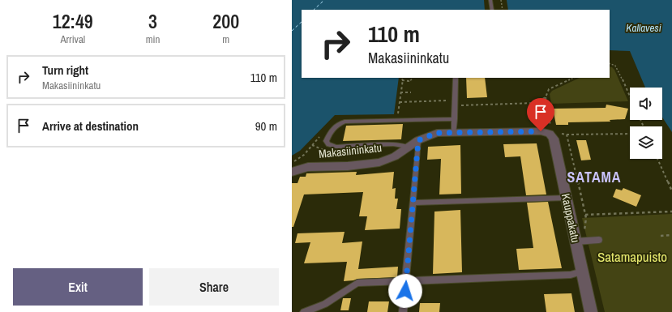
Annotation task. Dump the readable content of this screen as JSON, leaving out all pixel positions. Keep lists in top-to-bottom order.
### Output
{
  "streets": {
    "street": ["Makasiininkatu", "Kauppakatu"]
  },
  "crossings": [
    ["Makasiininkatu", "Kauppakatu"]
  ],
  "districts": ["SATAMA"],
  "water": ["Kallavesi"],
  "parks": ["Satamapuisto"],
  "page": {
    "eta": [
      "12:49",
      "Arrival",
      "3",
      "min",
      "200",
      "m"
    ],
    "turn": ["110 m", "Makasiininkatu"],
    "list": [
      {
        "name": "Turn right",
        "note": "Makasiininkatu",
        "value": "110 m"
      },
      {
        "name": "Arrive at destination",
        "value": "90 m"
      }
    ],
    "buttons": ["Exit", "Share"]
  }
}
